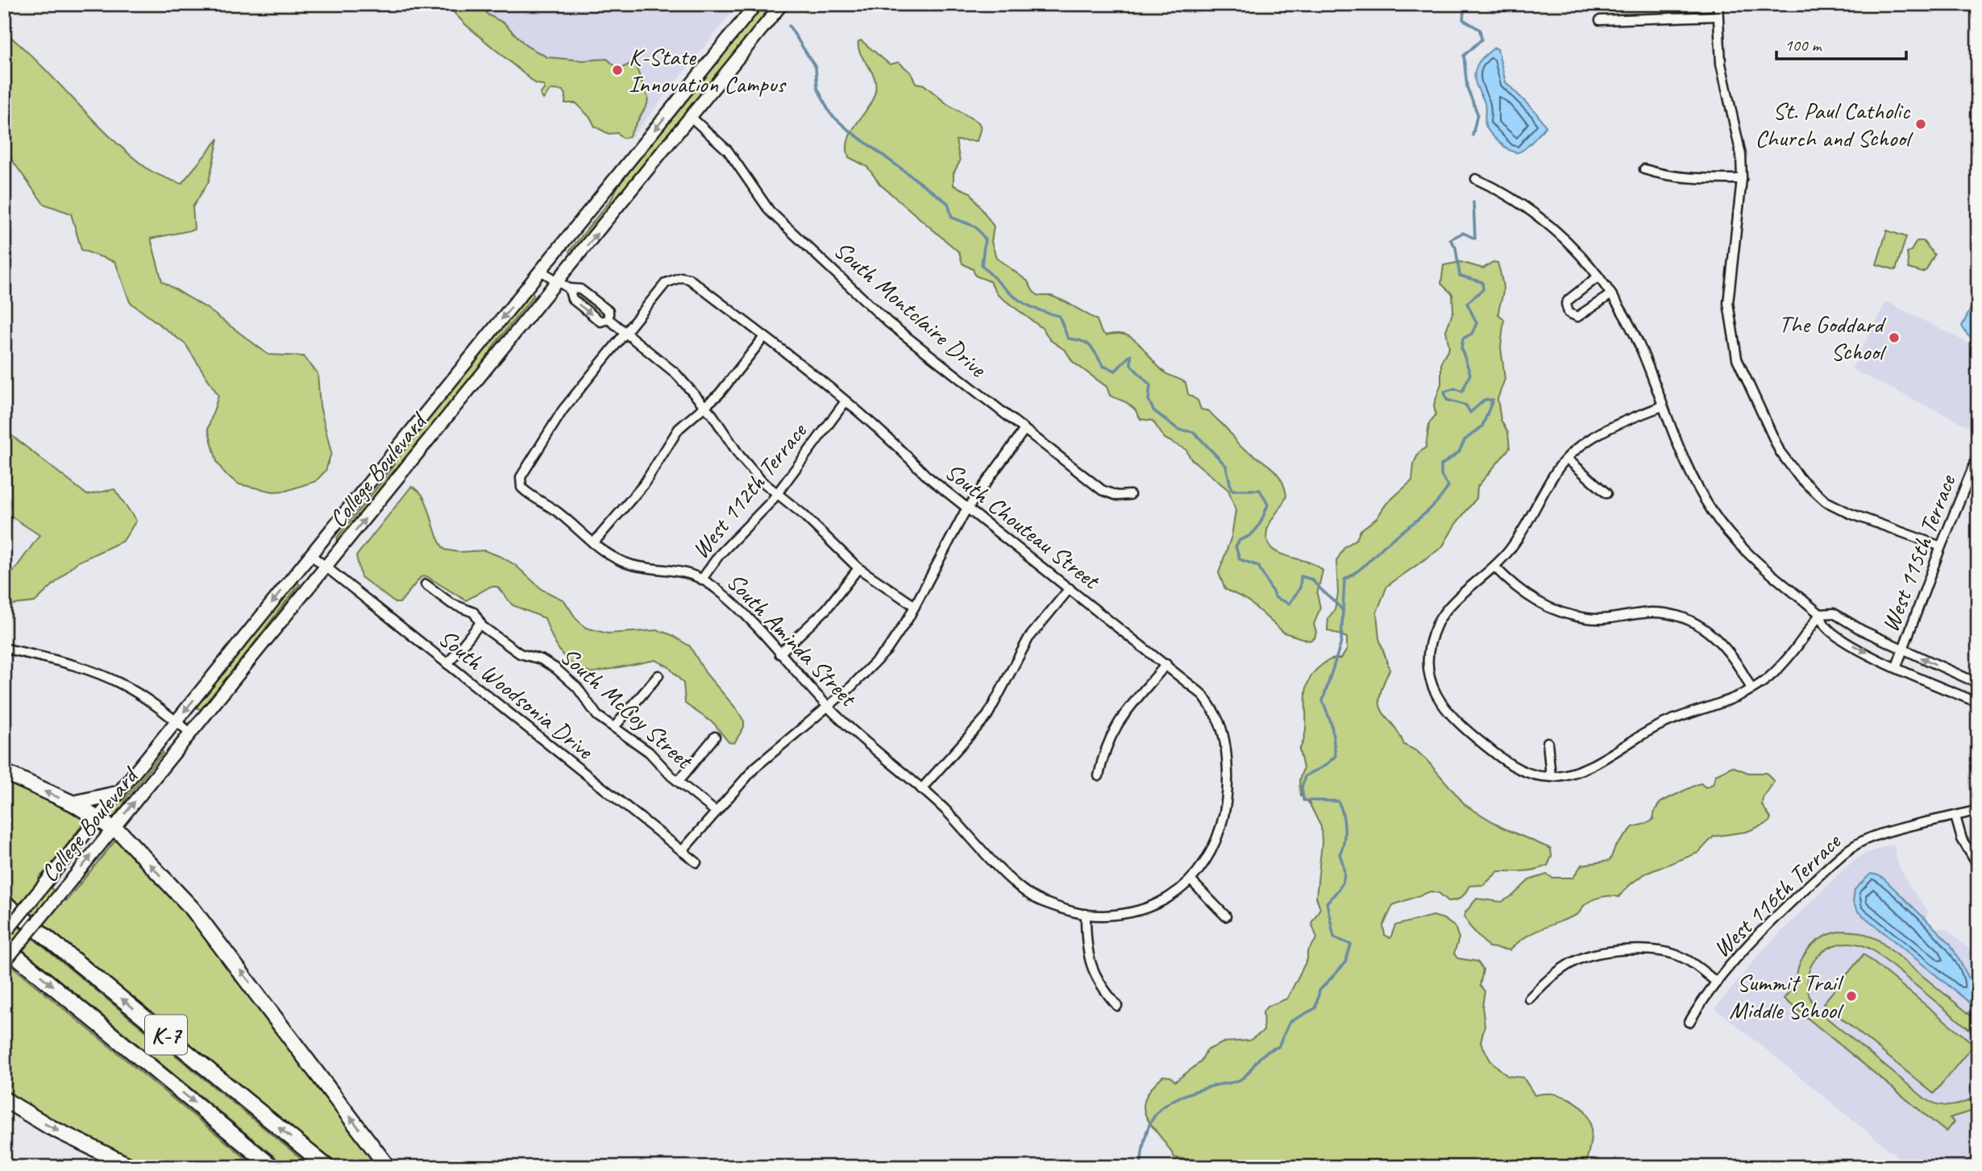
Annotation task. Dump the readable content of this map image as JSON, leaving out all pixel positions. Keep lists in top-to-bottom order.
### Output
{
  "streets": {
    "highway": ["K-7"],
    "main road": ["College Boulevard"],
    "street": [
      "South Montclaire Drive",
      "West 112th Terrace",
      "South Chouteau Street",
      "West 115th Terrace",
      "South Aminda Street",
      "South Woodsonia Drive",
      "South McCoy Street",
      "West 116th Terrace"
    ]
  },
  "crossings": [
    ["South Montclaire Drive", "College Boulevard"],
    ["College Boulevard", "South Woodsonia Drive"],
    ["West 112th Terrace", "South Chouteau Street"],
    ["West 112th Terrace", "South Aminda Street"],
    ["South Chouteau Street", "South Aminda Street"]
  ],
  "places": [
    "K-State Innovation Campus",
    "St. Paul Catholic Church and School",
    "The Goddard School",
    "Summit Trail Middle School"
  ],
  "scale_bar": "100 m"
}
